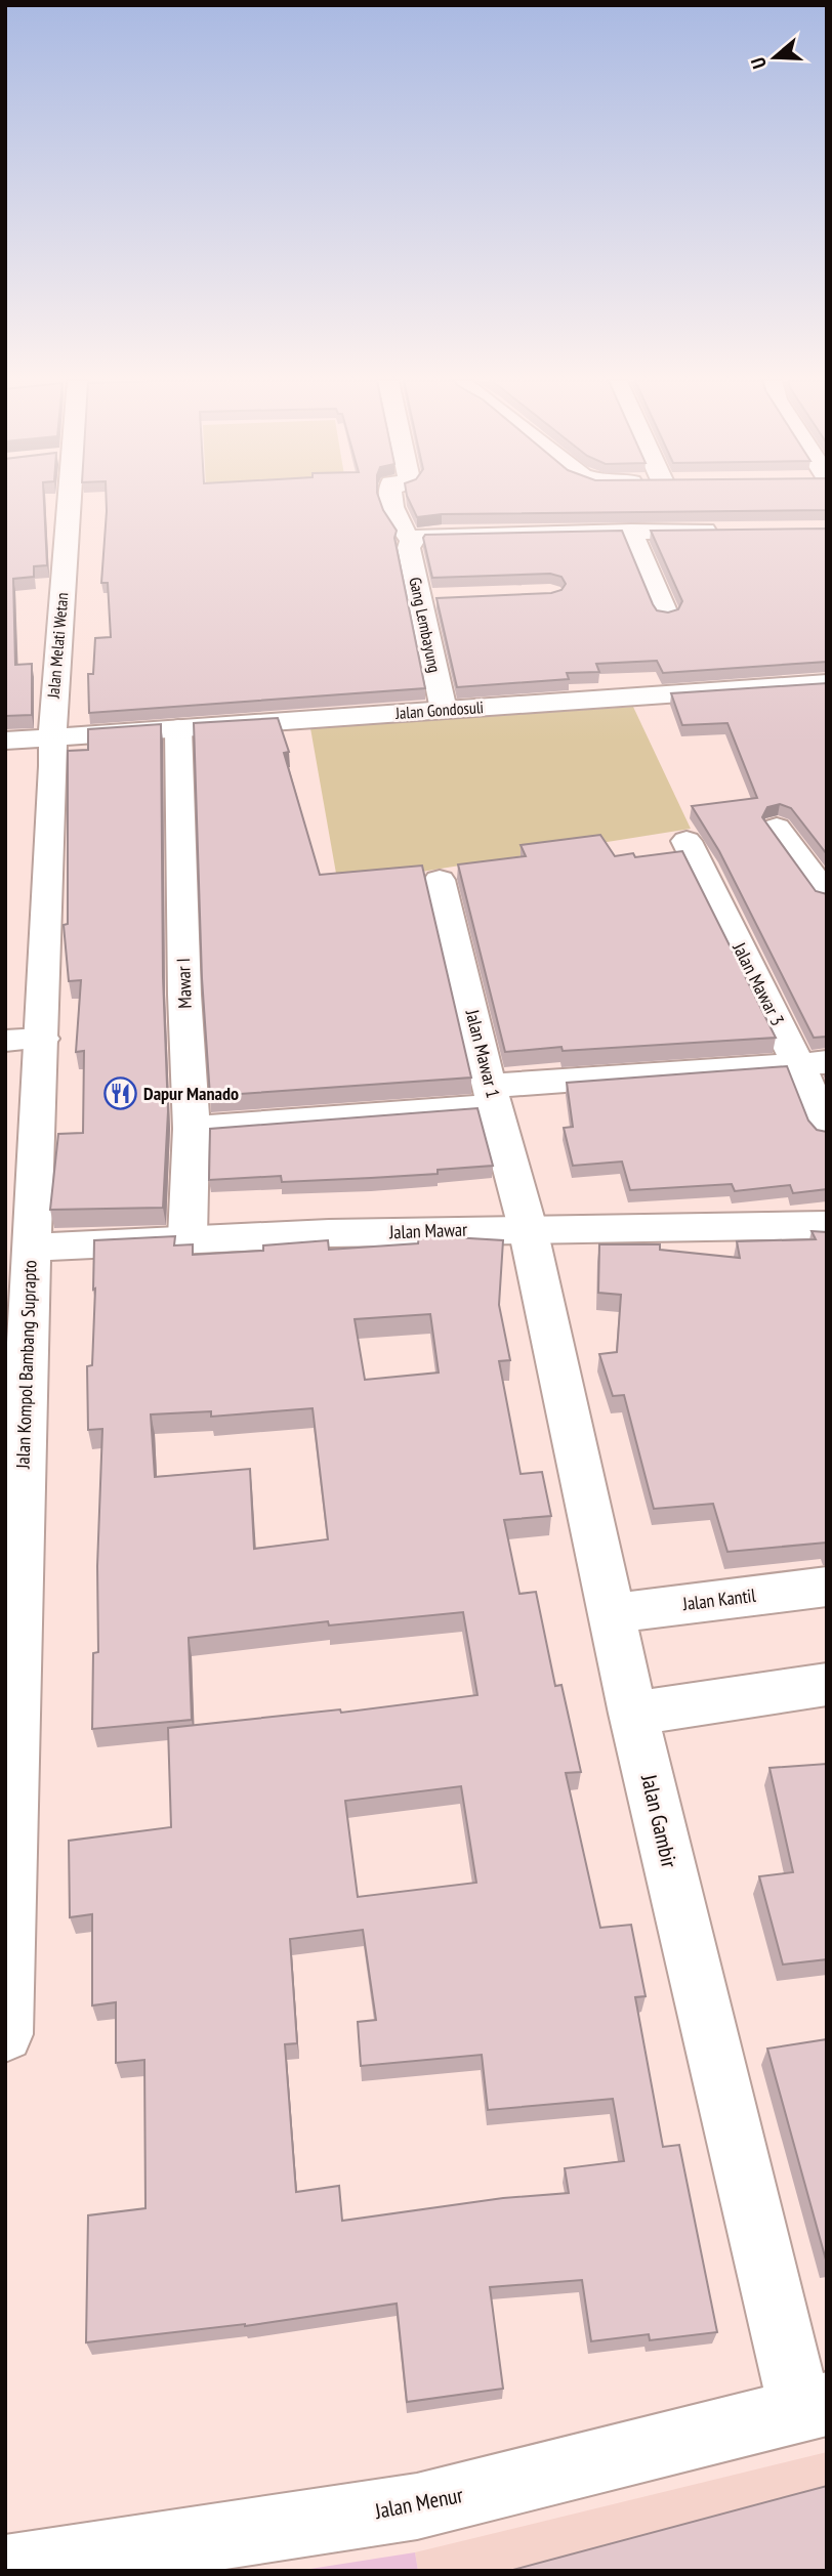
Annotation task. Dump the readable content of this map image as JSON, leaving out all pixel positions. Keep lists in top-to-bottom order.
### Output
{
  "streets": {
    "street": [
      "Gang Lembayung",
      "Jalan Melati Wetan",
      "Jalan Gondosuli",
      "Mawar I",
      "Jalan Mawar 3",
      "Jalan Mawar 1",
      "Jalan Mawar",
      "Jalan Kompol Bambang Suprapto",
      "Jalan Kantil",
      "Jalan Gambir",
      "Jalan Menur"
    ]
  },
  "crossings": [
    ["Gang Lembayung", "Jalan Gondosuli"],
    ["Jalan Melati Wetan", "Jalan Gondosuli"],
    ["Jalan Melati Wetan", "Jalan Kompol Bambang Suprapto"],
    ["Jalan Gondosuli", "Mawar I"],
    ["Jalan Gondosuli", "Jalan Kompol Bambang Suprapto"],
    ["Mawar I", "Jalan Mawar"],
    ["Jalan Mawar 1", "Jalan Mawar"],
    ["Jalan Mawar 1", "Jalan Gambir"],
    ["Jalan Mawar", "Jalan Kompol Bambang Suprapto"],
    ["Jalan Mawar", "Jalan Gambir"],
    ["Jalan Kantil", "Jalan Gambir"],
    ["Jalan Gambir", "Jalan Menur"]
  ],
  "places": {
    "restaurant": ["Dapur Manado"]
  },
  "north": "left"
}
